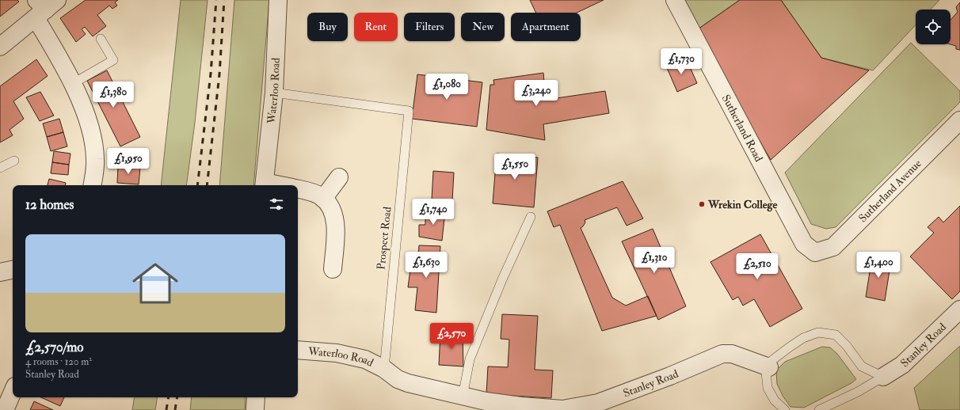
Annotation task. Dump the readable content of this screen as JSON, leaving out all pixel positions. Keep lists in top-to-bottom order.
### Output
{
  "streets": {
    "street": [
      "Waterloo Road",
      "Sutherland Road",
      "Sutherland Avenue",
      "Stanley Road"
    ],
    "lane": ["Prospect Road"]
  },
  "crossings": [
    ["Waterloo Road", "Prospect Road"],
    ["Waterloo Road", "Stanley Road"],
    ["Sutherland Road", "Sutherland Avenue"],
    ["Prospect Road", "Stanley Road"]
  ],
  "places": ["Wrekin College"],
  "page": {
    "chip": [
      "Buy",
      "Rent",
      "Filters",
      "New",
      "Apartment"
    ],
    "price": [
      "£1,730",
      "£1,080",
      "£3,240",
      "£1,380",
      "£1,950",
      "£1,550",
      "£1,740",
      "£1,310",
      "£1,630",
      "£1,400",
      "£2,510",
      "£2,570"
    ],
    "heading": "12 homes",
    "list": [
      {
        "name": "£2,570/mo",
        "note": "4 rooms · 120 m² · Stanley Road"
      }
    ]
  }
}
